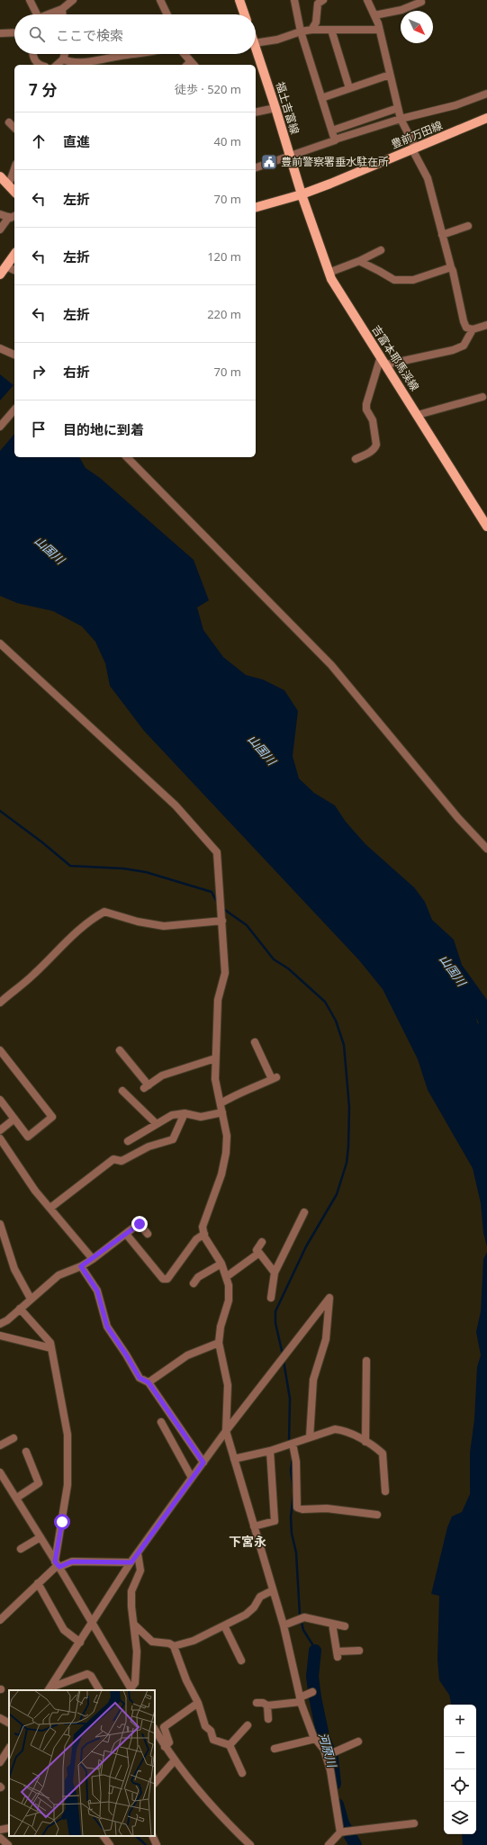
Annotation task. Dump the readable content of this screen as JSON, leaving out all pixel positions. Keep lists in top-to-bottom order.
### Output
{
  "streets": {
    "main road": ["福土吉富線", "豊前万田線", "吉富本耶馬渓線"]
  },
  "crossings": [
    ["福土吉富線", "豊前万田線"],
    ["福土吉富線", "吉富本耶馬渓線"],
    ["豊前万田線", "吉富本耶馬渓線"]
  ],
  "districts": ["下宮永"],
  "water": ["山国川", "河原川"],
  "places": {
    "public building": ["豊前警察署垂水駐在所"]
  },
  "north": "bottom right",
  "page": {
    "search": "ここで検索",
    "heading": ["7 分", "徒歩 · 520 m"],
    "list": [
      ["直進", "40 m"],
      ["左折", "70 m"],
      ["左折", "120 m"],
      ["左折", "220 m"],
      ["右折", "70 m"],
      "目的地に到着"
    ],
    "map_buttons": ["+", "−"]
  }
}
